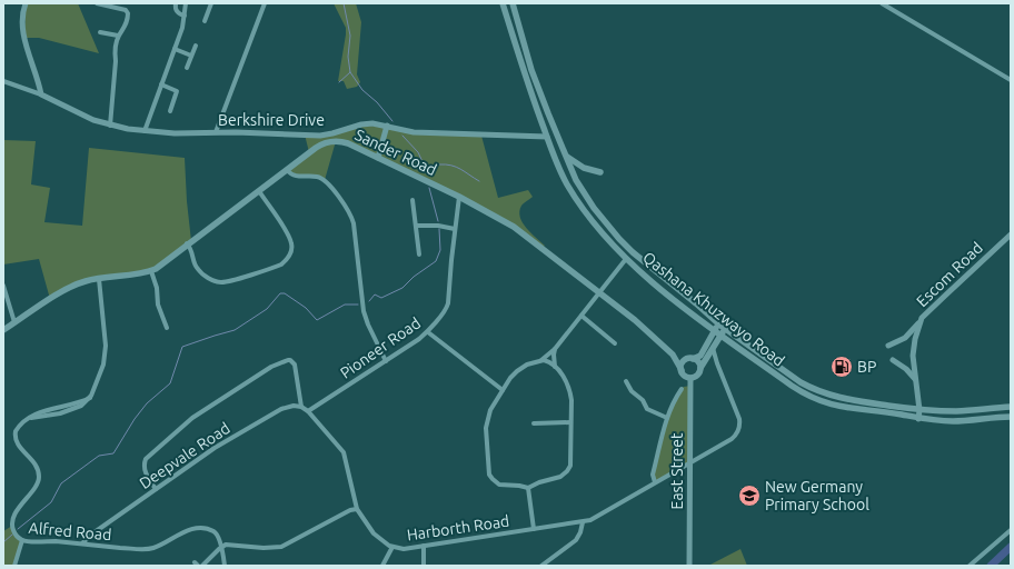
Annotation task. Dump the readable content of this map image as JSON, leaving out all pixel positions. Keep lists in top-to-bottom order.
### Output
{
  "streets": {
    "main road": ["Sander Road", "Qashana Khuzwayo Road"],
    "street": [
      "Berkshire Drive",
      "Escom Road",
      "Pioneer Road",
      "Deepvale Road",
      "East Street",
      "Harborth Road",
      "Alfred Road"
    ]
  },
  "crossings": [
    ["Berkshire Drive", "Qashana Khuzwayo Road"],
    ["Sander Road", "Pioneer Road"],
    ["Sander Road", "East Street"],
    ["Sander Road", "Alfred Road"],
    ["Escom Road", "Qashana Khuzwayo Road"],
    ["Pioneer Road", "Harborth Road"],
    ["Deepvale Road", "Alfred Road"],
    ["East Street", "Harborth Road"]
  ],
  "places": {
    "fuel station": ["BP"],
    "school or university": ["New Germany Primary School"]
  }
}
